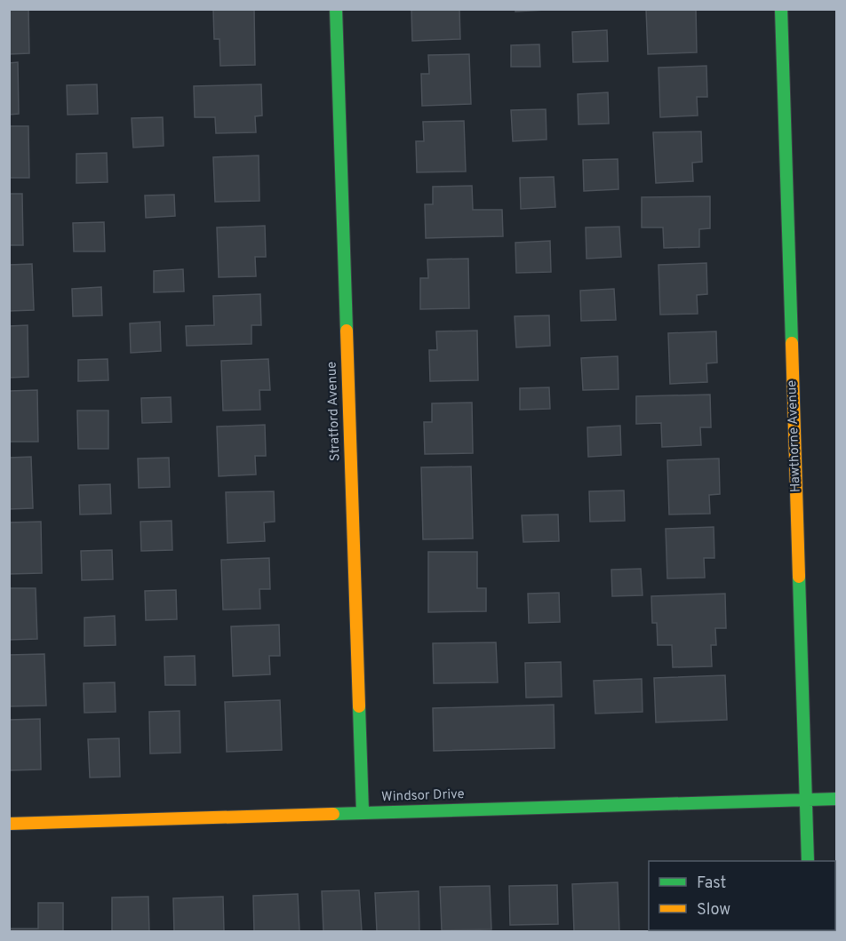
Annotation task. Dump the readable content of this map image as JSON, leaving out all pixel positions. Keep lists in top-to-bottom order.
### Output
{
  "streets": {
    "street": ["Stratford Avenue", "Hawthorne Avenue", "Windsor Drive"]
  },
  "crossings": [
    ["Stratford Avenue", "Windsor Drive"],
    ["Hawthorne Avenue", "Windsor Drive"]
  ],
  "legend": ["Fast", "Slow"]
}
